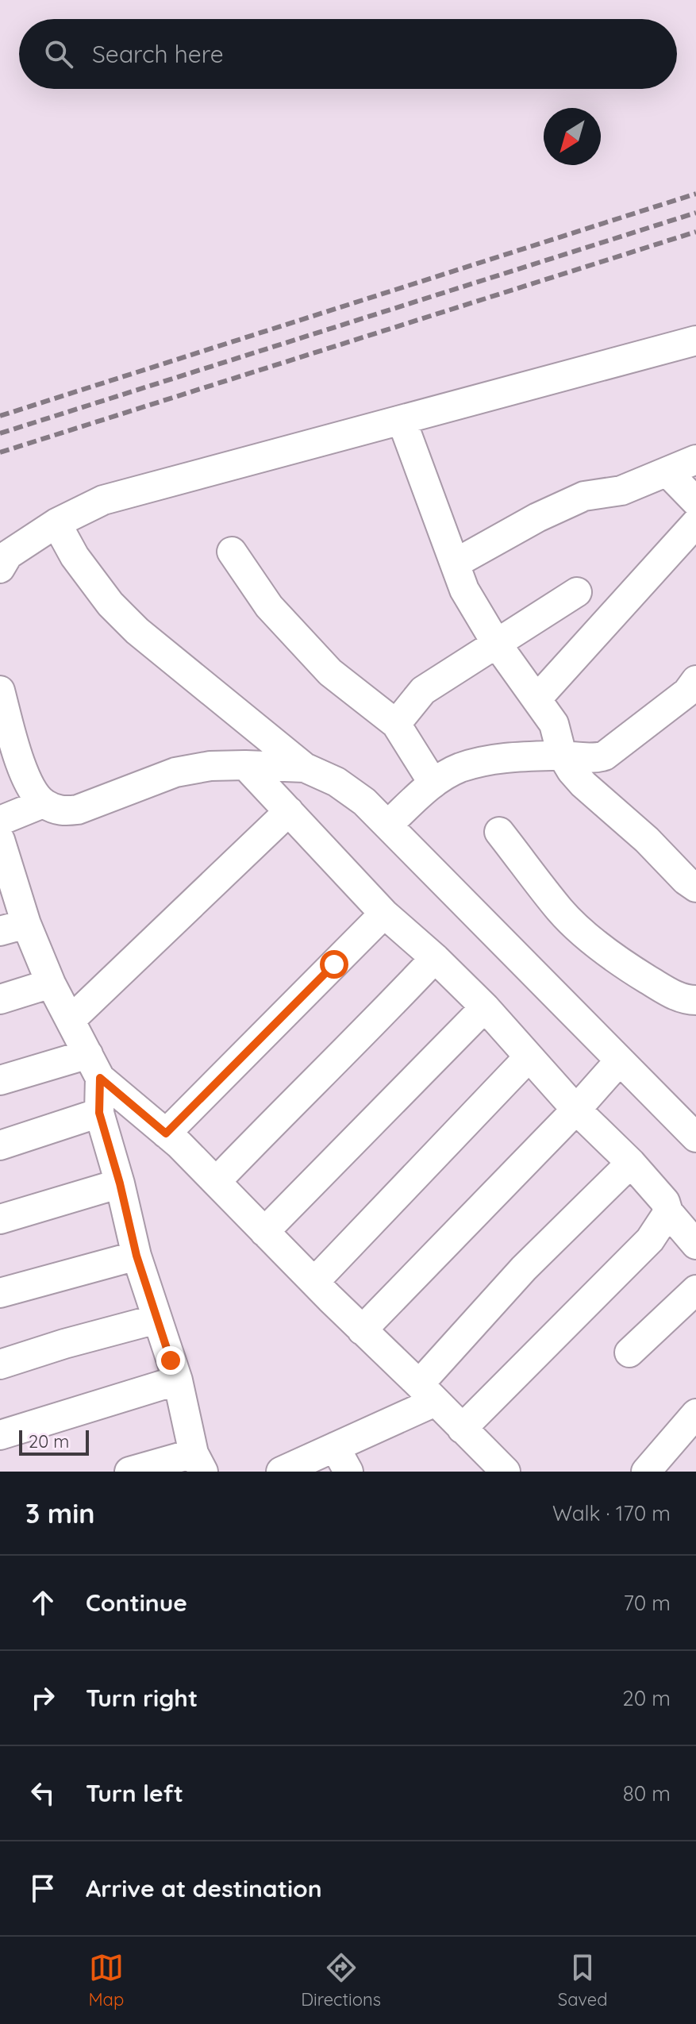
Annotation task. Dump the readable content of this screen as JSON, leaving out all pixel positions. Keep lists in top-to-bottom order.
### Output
{
  "scale_bar": "20 m",
  "north": "bottom left",
  "page": {
    "search": "Search here",
    "scale": "20 m",
    "heading": ["3 min", "Walk · 170 m"],
    "list": [
      ["Continue", "70 m"],
      ["Turn right", "20 m"],
      ["Turn left", "80 m"],
      "Arrive at destination"
    ],
    "nav": ["Map", "Directions", "Saved"]
  }
}
